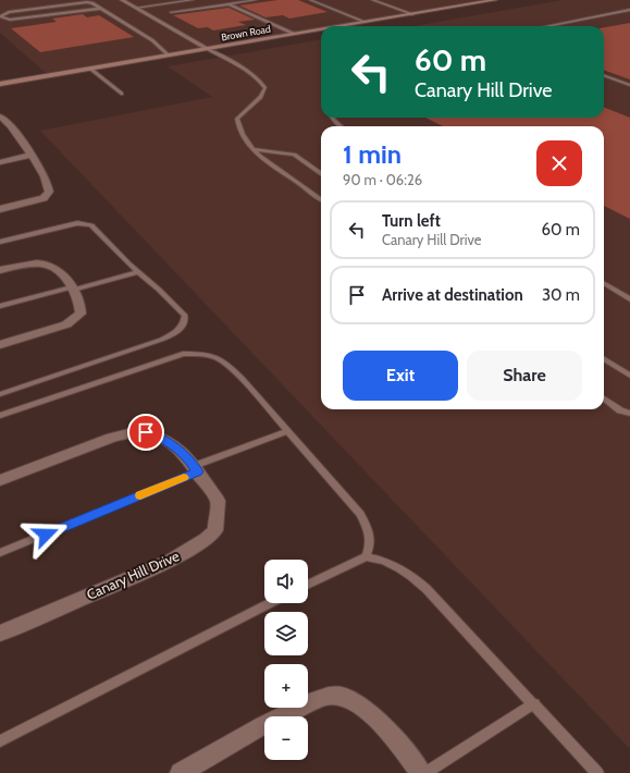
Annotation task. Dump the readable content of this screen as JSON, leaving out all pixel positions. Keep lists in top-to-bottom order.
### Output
{
  "streets": {
    "main road": ["Brown Road"],
    "street": ["Canary Hill Drive"]
  },
  "page": {
    "turn": ["60 m", "Canary Hill Drive"],
    "heading": ["1 min", "90 m · 06:26"],
    "list": [
      {
        "name": "Turn left",
        "note": "Canary Hill Drive",
        "value": "60 m"
      },
      {
        "name": "Arrive at destination",
        "value": "30 m"
      }
    ],
    "buttons": ["Exit", "Share"],
    "map_buttons": ["+", "−"]
  }
}
